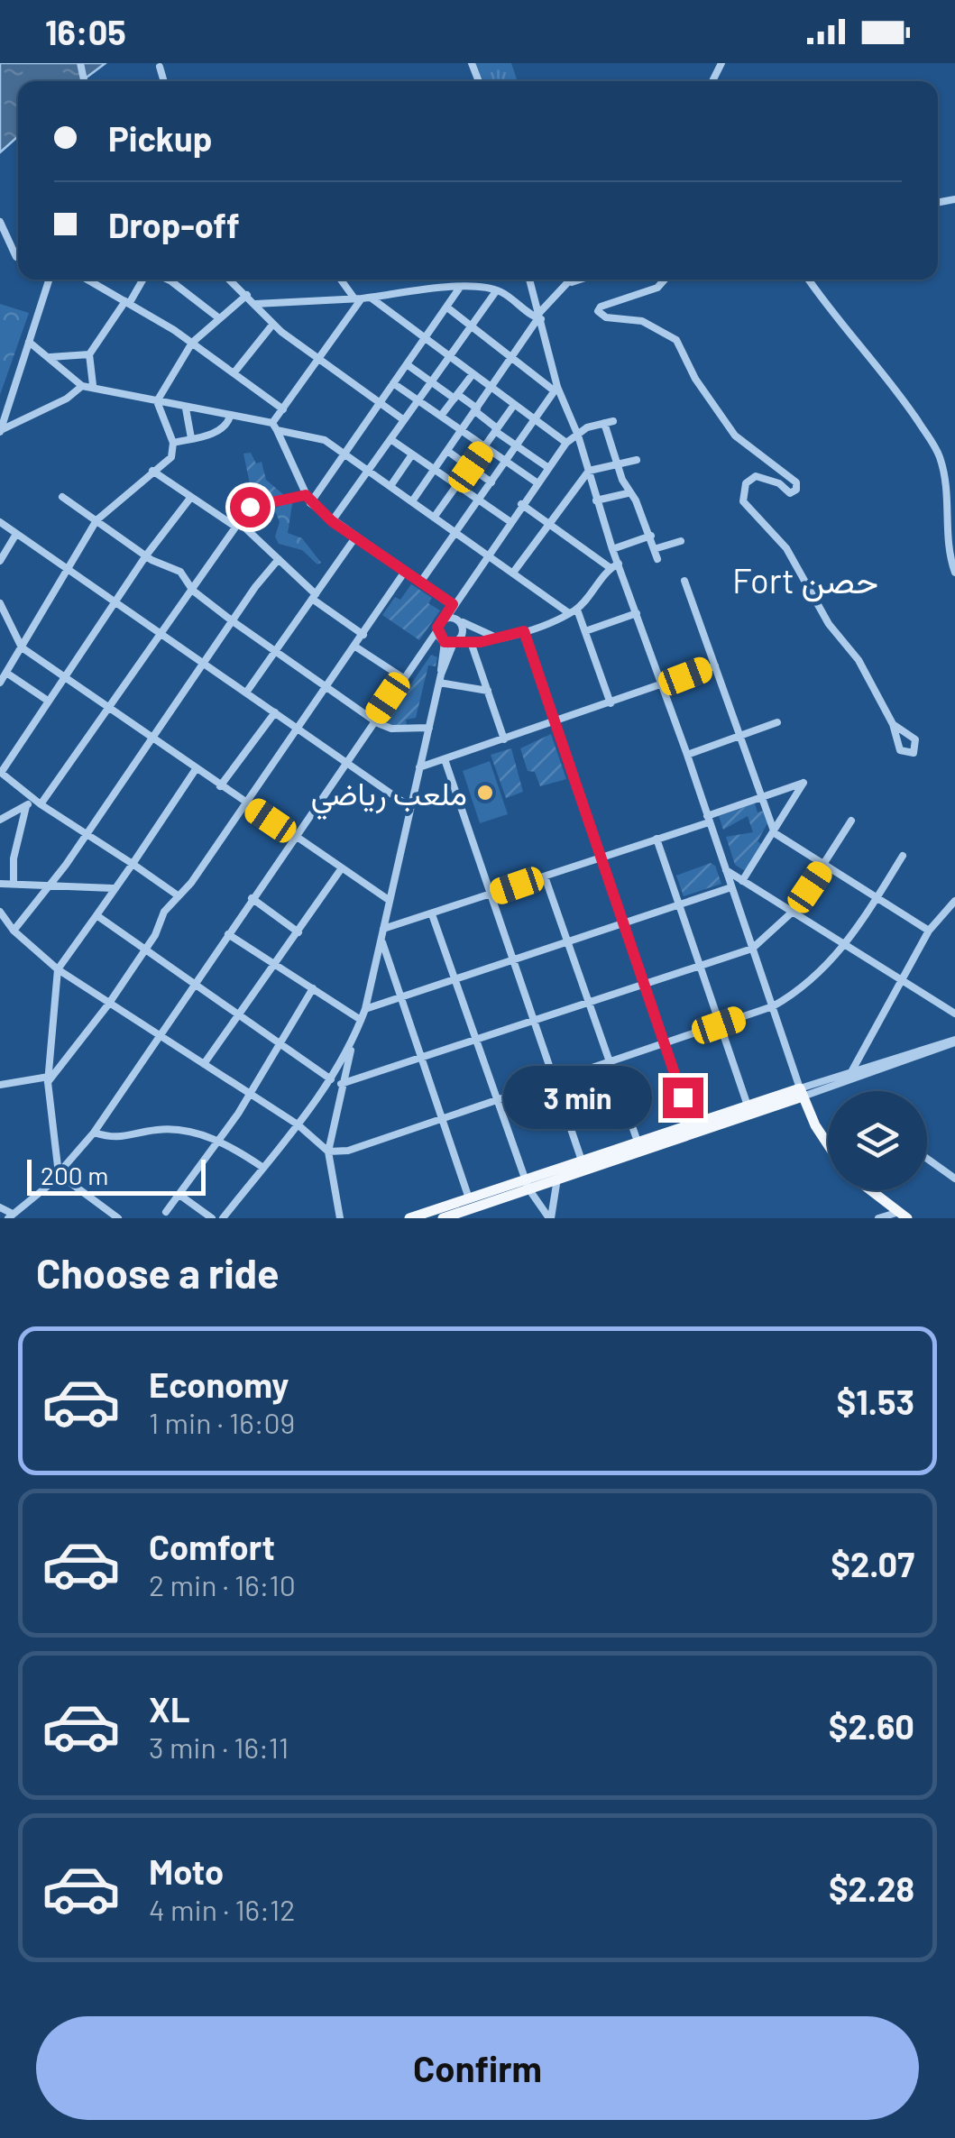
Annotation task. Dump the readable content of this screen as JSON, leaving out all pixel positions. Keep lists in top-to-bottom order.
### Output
{
  "districts": ["Fort حصن"],
  "places": ["ملعب رياضي"],
  "scale_bar": "200 m",
  "page": {
    "status": "16:05",
    "banner": ["Pickup", "Drop-off"],
    "bubble": "3 min",
    "scale": "200 m",
    "heading": "Choose a ride",
    "list": [
      {
        "name": "Economy",
        "note": "1 min · 16:09",
        "value": "$1.53"
      },
      {
        "name": "Comfort",
        "note": "2 min · 16:10",
        "value": "$2.07"
      },
      {
        "name": "XL",
        "note": "3 min · 16:11",
        "value": "$2.60"
      },
      {
        "name": "Moto",
        "note": "4 min · 16:12",
        "value": "$2.28"
      }
    ],
    "buttons": "Confirm"
  }
}
